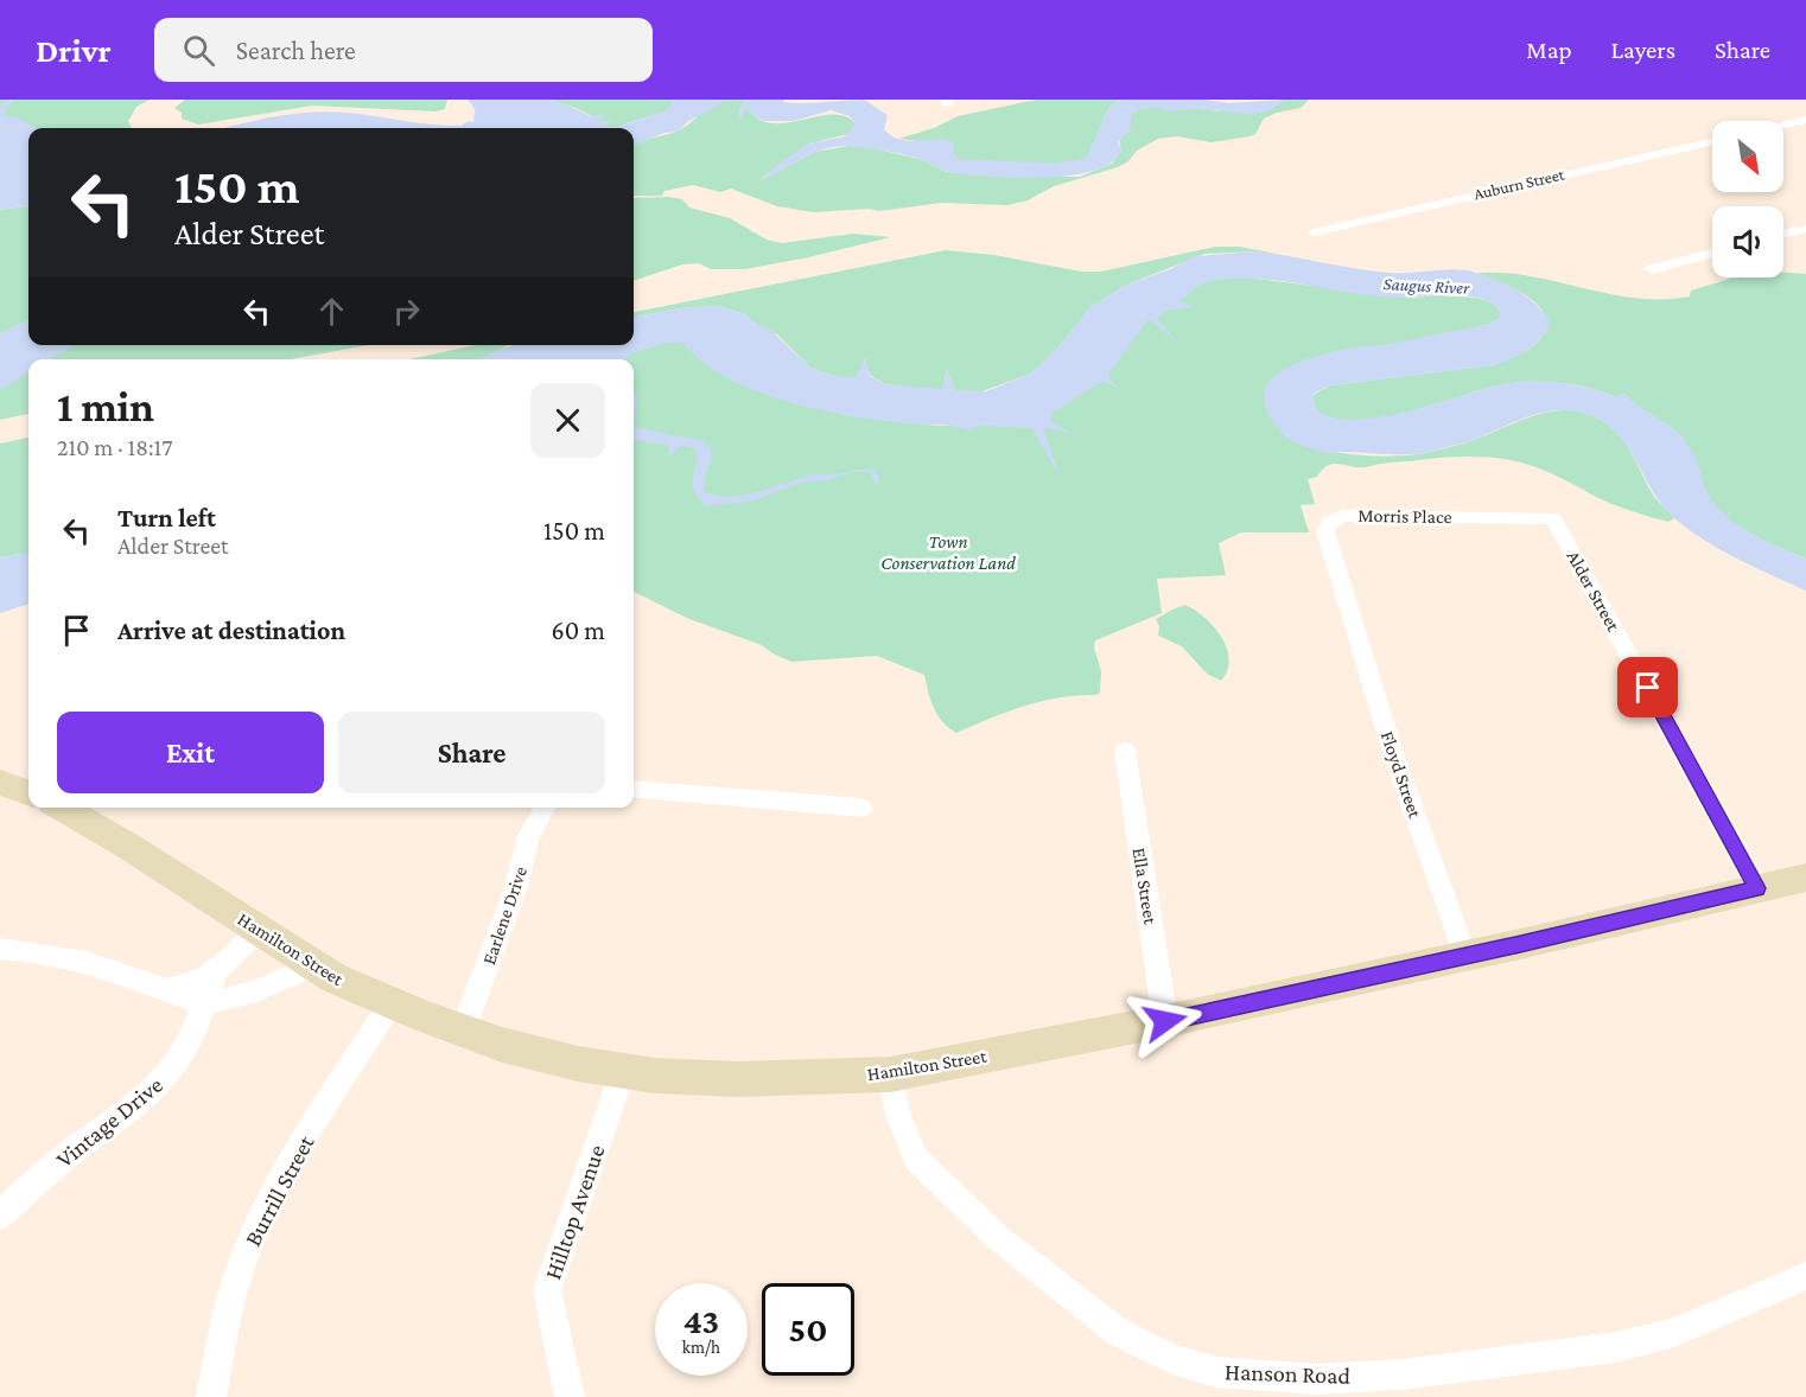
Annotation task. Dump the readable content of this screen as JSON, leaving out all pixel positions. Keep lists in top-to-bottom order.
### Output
{
  "streets": {
    "main road": ["Hamilton Street"],
    "street": [
      "Auburn Street",
      "Morris Place",
      "Alder Street",
      "Floyd Street",
      "Ella Street",
      "Earlene Drive",
      "Vintage Drive",
      "Burrill Street",
      "Hilltop Avenue",
      "Hanson Road"
    ]
  },
  "crossings": [
    ["Morris Place", "Alder Street"],
    ["Morris Place", "Floyd Street"],
    ["Alder Street", "Hamilton Street"],
    ["Floyd Street", "Hamilton Street"],
    ["Ella Street", "Hamilton Street"],
    ["Earlene Drive", "Hamilton Street"],
    ["Hamilton Street", "Burrill Street"],
    ["Hamilton Street", "Hilltop Avenue"],
    ["Hamilton Street", "Hanson Road"]
  ],
  "water": ["Saugus River"],
  "parks": ["Town Conservation Land"],
  "north": "bottom right",
  "page": {
    "header": "Drivr",
    "search": "Search here",
    "nav": ["Map", "Layers", "Share"],
    "turn": ["150 m", "Alder Street"],
    "heading": ["1 min", "210 m · 18:17"],
    "list": [
      {
        "name": "Turn left",
        "note": "Alder Street",
        "value": "150 m"
      },
      {
        "name": "Arrive at destination",
        "value": "60 m"
      }
    ],
    "buttons": ["Exit", "Share"],
    "speed": "43 km/h",
    "limit": "50"
  }
}
